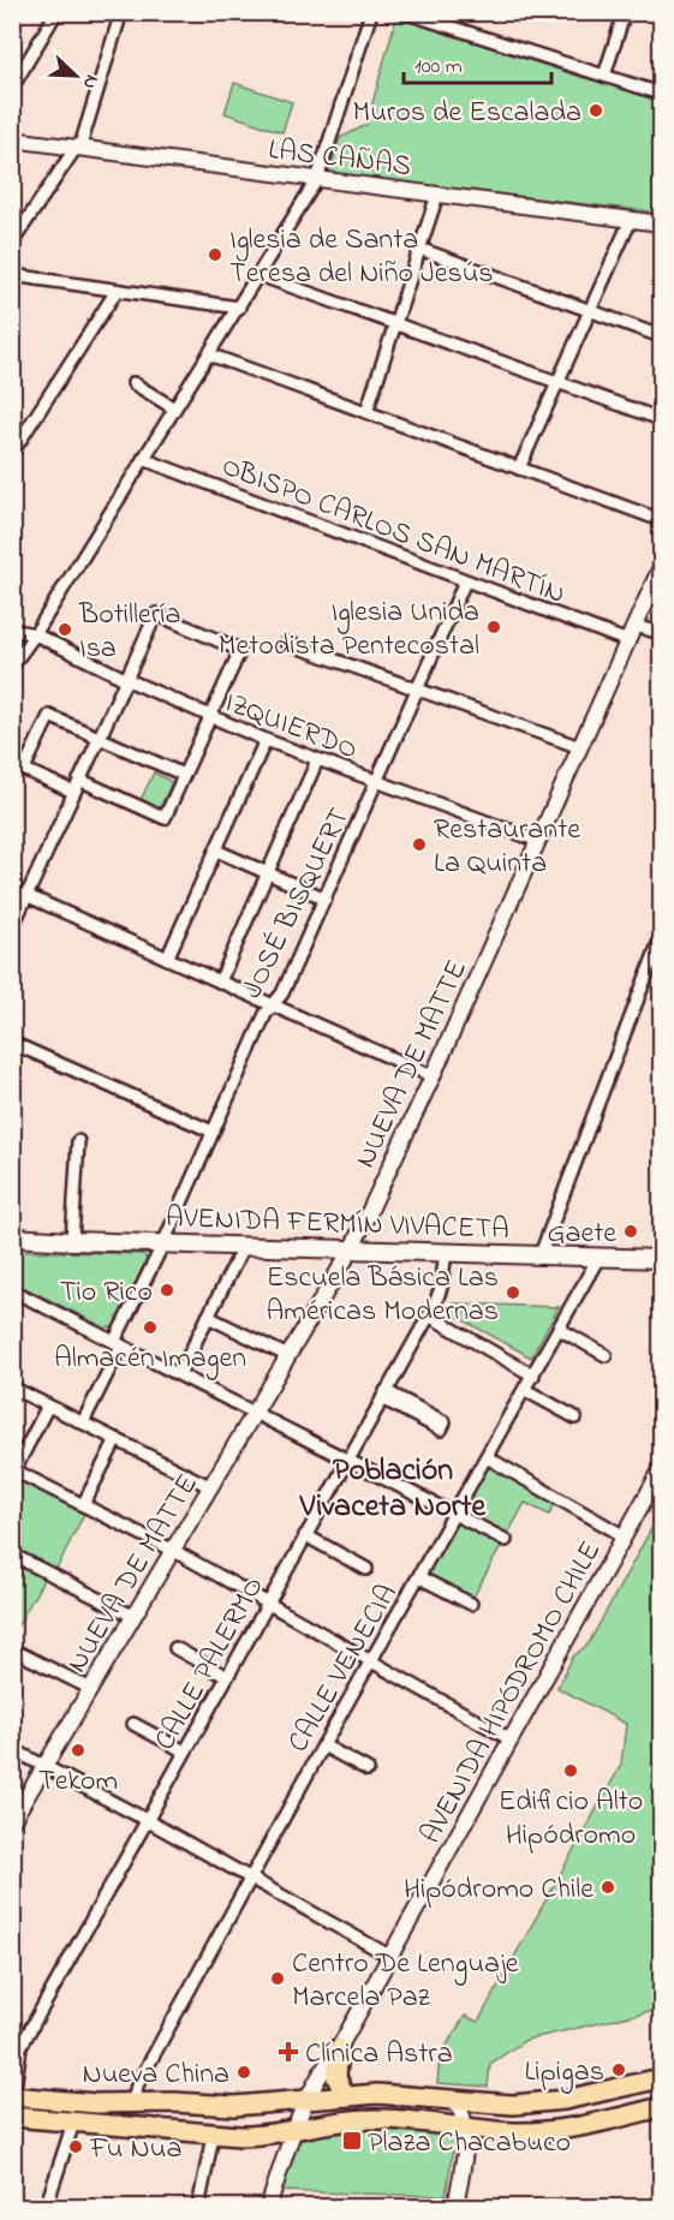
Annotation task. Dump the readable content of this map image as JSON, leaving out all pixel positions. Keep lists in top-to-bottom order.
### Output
{
  "streets": {
    "main road": ["AVENIDA FERMÍN VIVACETA"],
    "street": [
      "LAS CAÑAS",
      "OBISPO CARLOS SAN MARTÍN",
      "IZQUIERDO",
      "JOSÉ BISQUERT",
      "NUEVA DE MATTE",
      "CALLE PALERMO",
      "CALLE VENECIA",
      "AVENIDA HIPÓDROMO CHILE"
    ]
  },
  "crossings": [
    ["OBISPO CARLOS SAN MARTÍN", "JOSÉ BISQUERT"],
    ["OBISPO CARLOS SAN MARTÍN", "NUEVA DE MATTE"],
    ["IZQUIERDO", "JOSÉ BISQUERT"],
    ["IZQUIERDO", "NUEVA DE MATTE"],
    ["JOSÉ BISQUERT", "AVENIDA FERMÍN VIVACETA"],
    ["NUEVA DE MATTE", "AVENIDA FERMÍN VIVACETA"],
    ["AVENIDA FERMÍN VIVACETA", "CALLE PALERMO"],
    ["AVENIDA FERMÍN VIVACETA", "CALLE VENECIA"]
  ],
  "districts": ["Población Vivaceta Norte"],
  "places": {
    "other": [
      "Muros de Escalada",
      "Iglesia de Santa Teresa del Niño Jesús",
      "Iglesia Unida Metodista Pentecostal",
      "Botillería Isa",
      "Restaurante La Quinta",
      "Gaete",
      "Tio Rico",
      "Escuela Básica Las Américas Modernas",
      "Almacén Imagen",
      "Tekom",
      "Edificio Alto Hipódromo",
      "Hipódromo Chile",
      "Centro De Lenguaje Marcela Paz",
      "Lipigas",
      "Nueva China",
      "Fu Nua"
    ],
    "health": ["Clínica Astra"],
    "transit": ["Plaza Chacabuco"]
  },
  "scale_bar": "100 m",
  "north": "bottom right"
}
